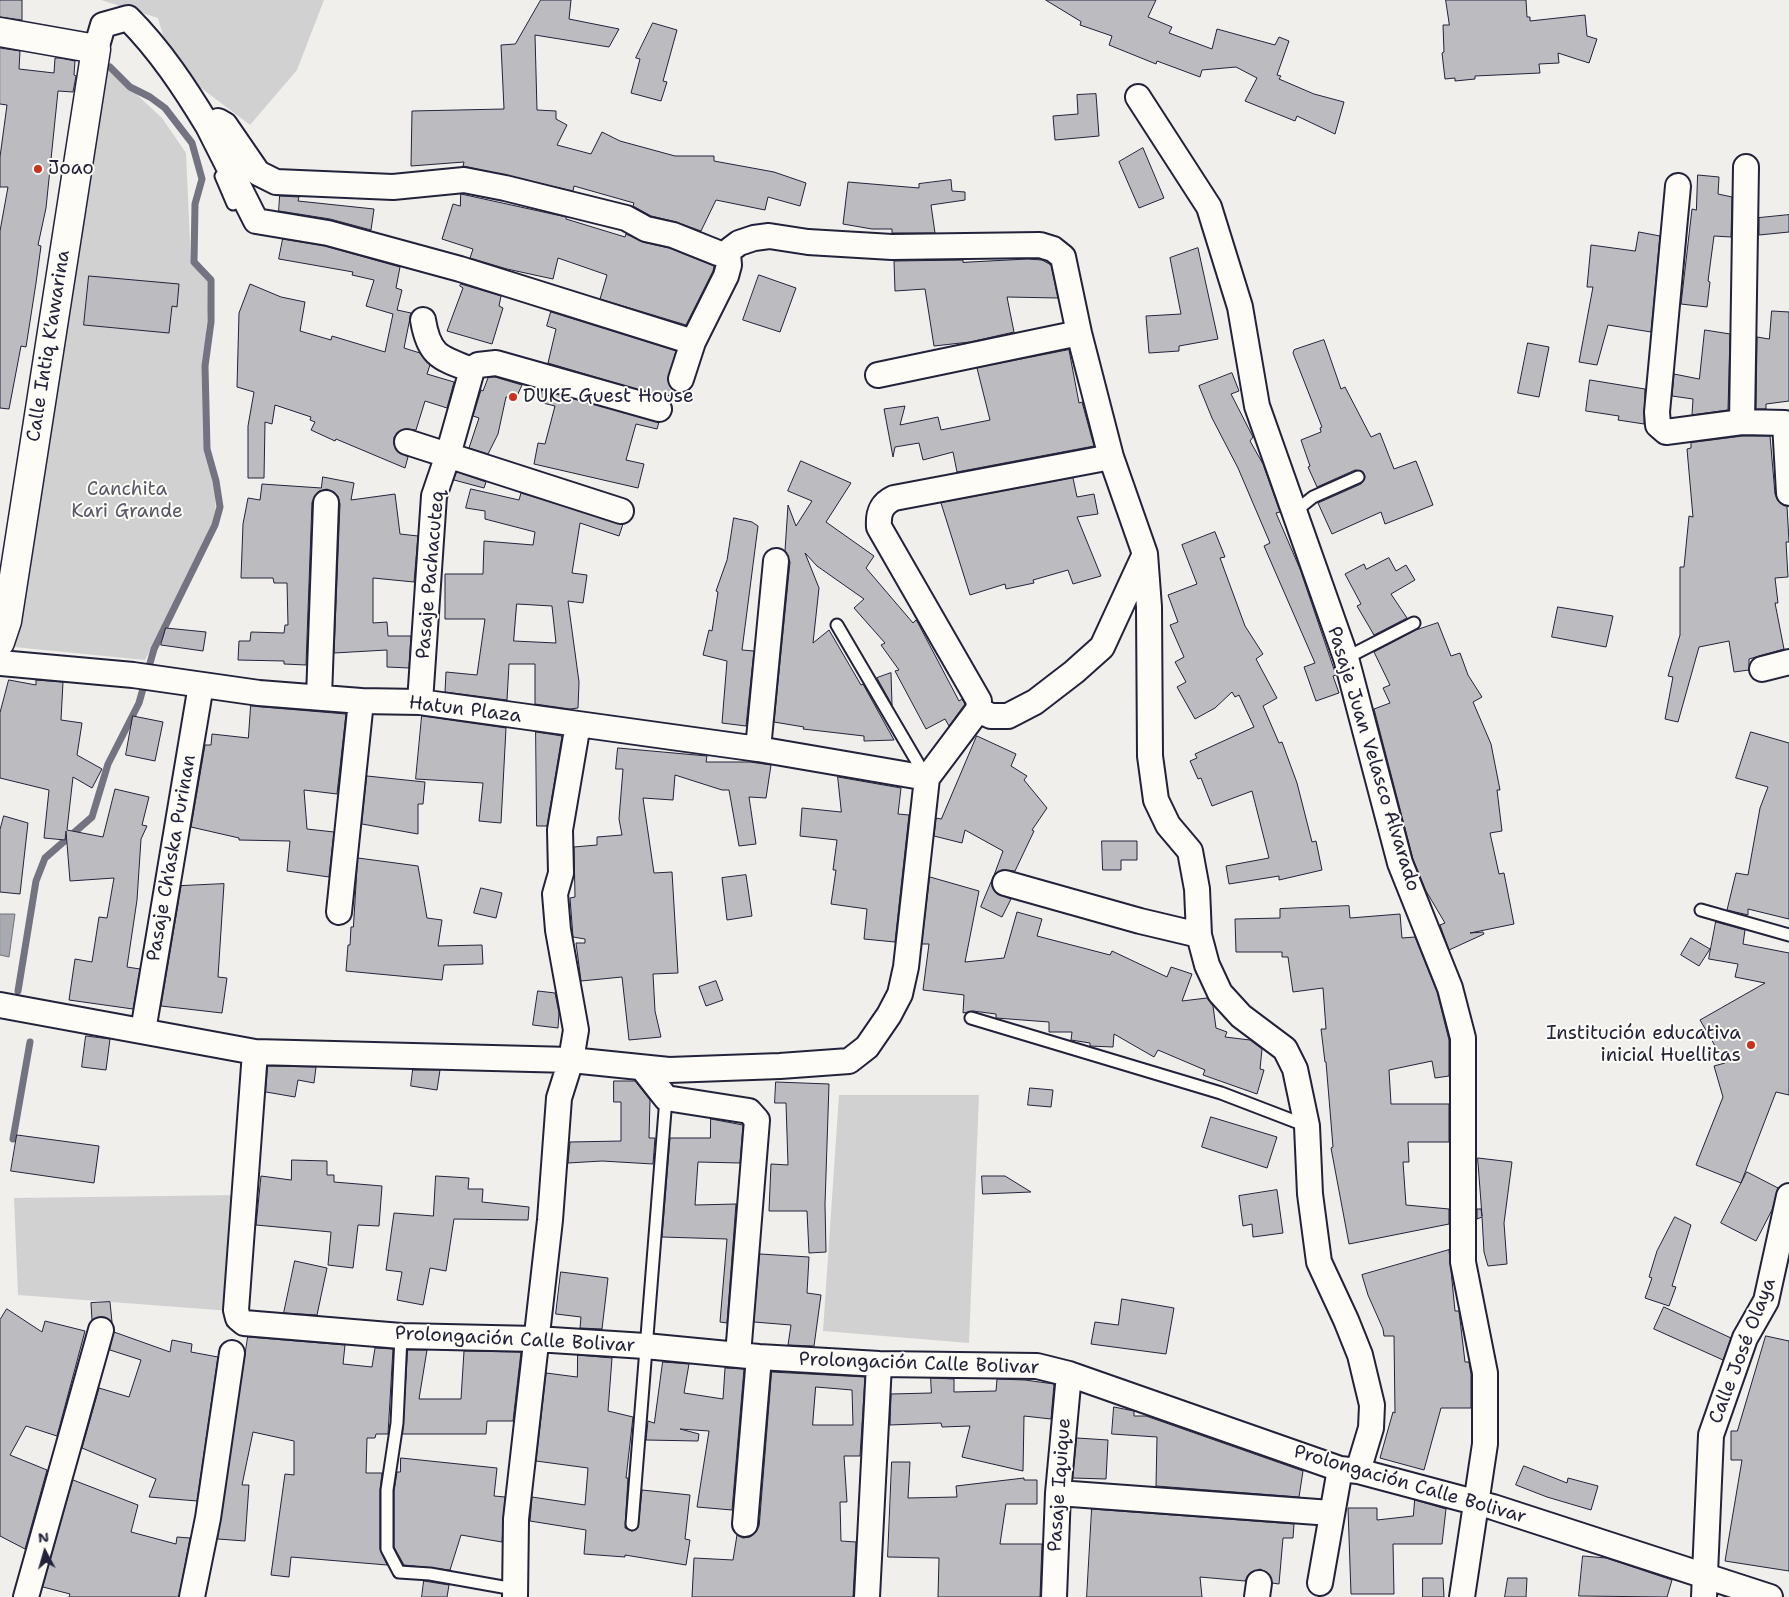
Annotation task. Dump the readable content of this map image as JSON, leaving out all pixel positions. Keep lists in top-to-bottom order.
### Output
{
  "streets": {
    "street": [
      "Calle Intiq K'awarina",
      "Pasaje Pachacuteq",
      "Hatun Plaza",
      "Pasaje Juan Velasco Alvarado",
      "Pasaje Ch'aska Purinan",
      "Prolongación Calle Bolivar",
      "Calle José Olaya",
      "Pasaje Iquique"
    ]
  },
  "crossings": [
    ["Pasaje Pachacuteq", "Hatun Plaza"],
    ["Hatun Plaza", "Pasaje Ch'aska Purinan"],
    ["Pasaje Juan Velasco Alvarado", "Prolongación Calle Bolivar"],
    ["Prolongación Calle Bolivar", "Calle José Olaya"],
    ["Prolongación Calle Bolivar", "Pasaje Iquique"]
  ],
  "parks": ["Canchita Kari Grande"],
  "places": ["Joao", "DUKE Guest House", "Institución educativa inicial Huellitas"],
  "north": "top"
}
